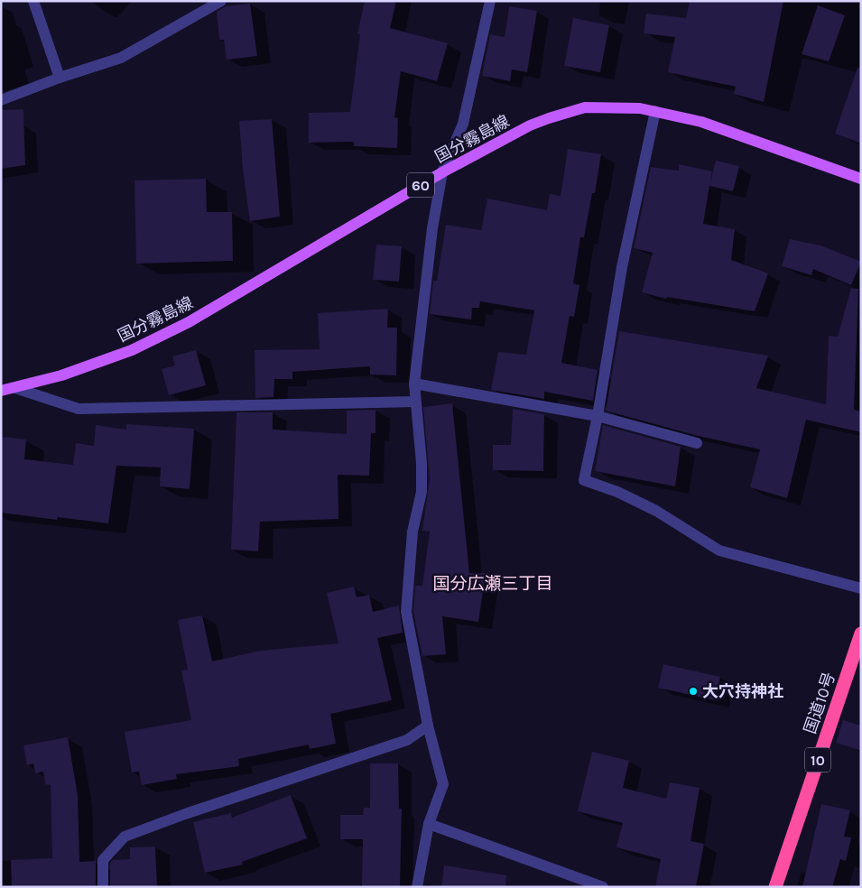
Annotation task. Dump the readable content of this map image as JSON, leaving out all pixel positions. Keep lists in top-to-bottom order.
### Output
{
  "streets": {
    "highway": ["国道10号", "10"],
    "main road": ["国分霧島線", "60"]
  },
  "districts": ["国分広瀬三丁目"],
  "places": ["大穴持神社"]
}
